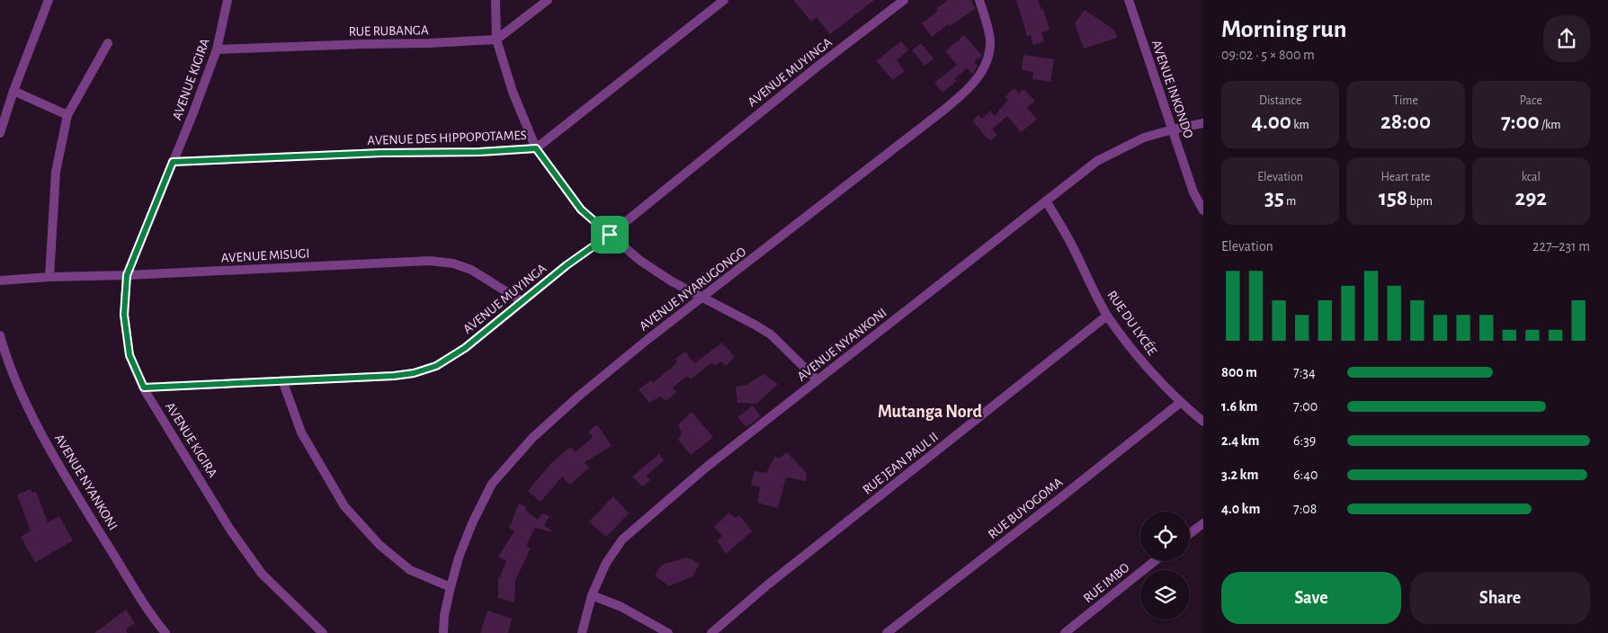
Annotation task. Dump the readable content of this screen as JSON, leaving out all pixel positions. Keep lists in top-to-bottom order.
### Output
{
  "streets": {
    "street": [
      "RUE RUBANGA",
      "AVENUE MUYINGA",
      "AVENUE KIGIRA",
      "AVENUE INKONDO",
      "AVENUE DES HIPPOPOTAMES",
      "AVENUE MISUGI",
      "AVENUE NYARUGONGO",
      "RUE DU LYCÉE",
      "AVENUE NYANKONI",
      "RUE JEAN PAUL II",
      "RUE BUYOGOMA",
      "RUE IMBO"
    ]
  },
  "crossings": [
    ["RUE RUBANGA", "AVENUE KIGIRA"],
    ["AVENUE MUYINGA", "AVENUE KIGIRA"],
    ["AVENUE MUYINGA", "AVENUE MISUGI"],
    ["AVENUE KIGIRA", "AVENUE DES HIPPOPOTAMES"],
    ["AVENUE KIGIRA", "AVENUE MISUGI"],
    ["AVENUE INKONDO", "AVENUE NYANKONI"],
    ["RUE DU LYCÉE", "AVENUE NYANKONI"],
    ["RUE DU LYCÉE", "RUE JEAN PAUL II"],
    ["RUE DU LYCÉE", "RUE BUYOGOMA"]
  ],
  "districts": ["Mutanga Nord"],
  "page": {
    "heading": ["Morning run", "09:02 · 5 × 800 m"],
    "stats": [
      ["Distance", "4.00 km"],
      ["Time", "28:00"],
      ["Pace", "7:00 /km"],
      ["Elevation", "35 m"],
      ["Heart rate", "158 bpm"],
      ["kcal", "292"]
    ],
    "chart": ["Elevation", "227–231 m"],
    "list": [
      {
        "name": "800 m",
        "note": "7:34"
      },
      {
        "name": "1.6 km",
        "note": "7:00"
      },
      {
        "name": "2.4 km",
        "note": "6:39"
      },
      {
        "name": "3.2 km",
        "note": "6:40"
      },
      {
        "name": "4.0 km",
        "note": "7:08"
      }
    ],
    "buttons": ["Save", "Share"]
  }
}
